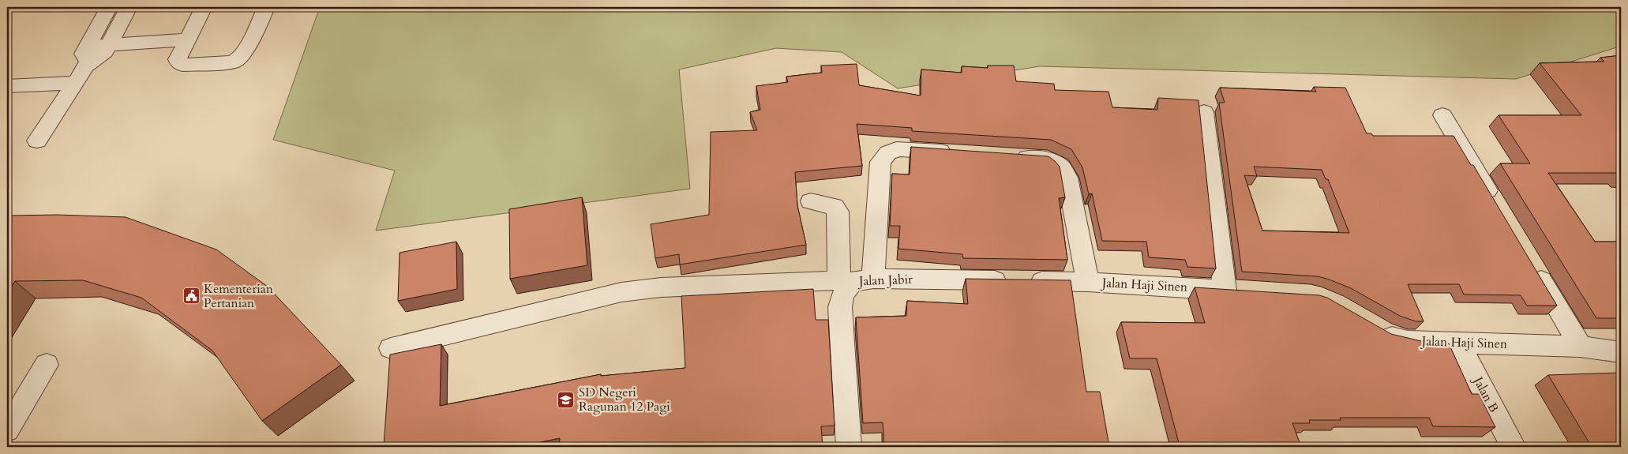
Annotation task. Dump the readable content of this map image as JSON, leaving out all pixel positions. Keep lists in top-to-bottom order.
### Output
{
  "streets": {
    "street": ["Jalan Jabir", "Jalan Haji Sinen", "Jalan B"]
  },
  "crossings": [
    ["Jalan Jabir", "Jalan Haji Sinen"],
    ["Jalan Haji Sinen", "Jalan B"]
  ],
  "places": {
    "public building": ["Kementerian Pertanian"],
    "school or university": ["SD Negeri Ragunan 12 Pagi"]
  }
}
